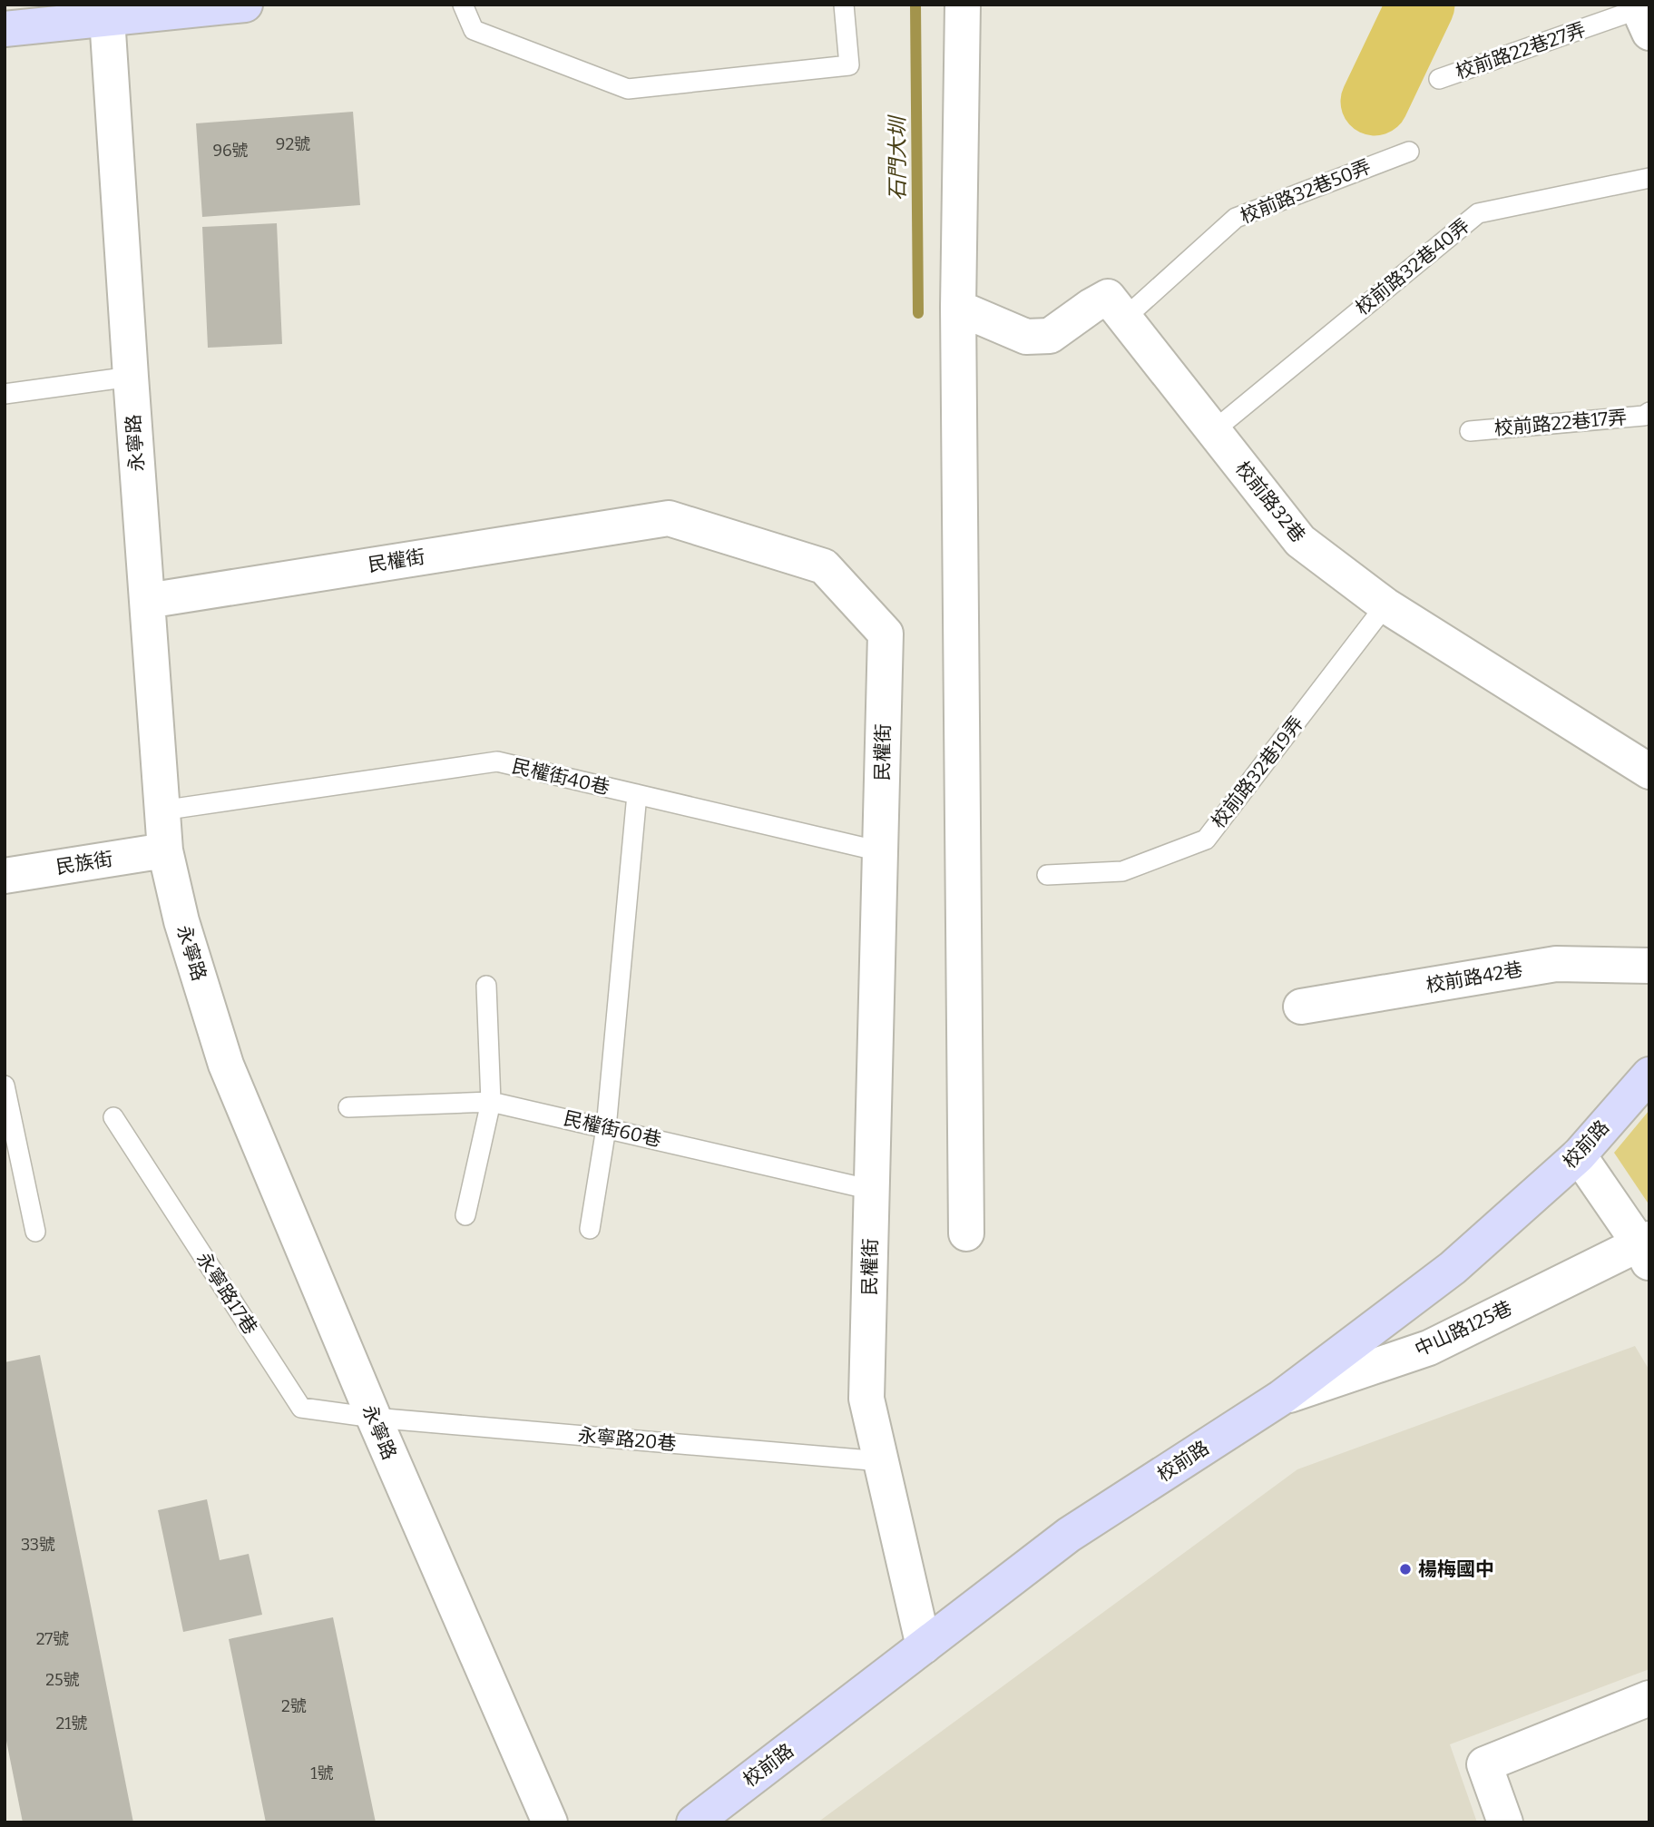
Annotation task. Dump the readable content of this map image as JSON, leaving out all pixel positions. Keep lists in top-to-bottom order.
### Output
{
  "streets": {
    "street": [
      "永寧路",
      "校前路32巷",
      "民權街",
      "民族街",
      "校前路42巷",
      "校前路",
      "中山路125巷"
    ],
    "lane": [
      "校前路22巷27弄",
      "校前路32巷50弄",
      "校前路32巷40弄",
      "校前路22巷17弄",
      "校前路32巷19弄",
      "民權街40巷",
      "民權街60巷",
      "永寧路17巷",
      "永寧路20巷"
    ]
  },
  "crossings": [
    ["校前路32巷50弄", "校前路32巷"],
    ["校前路32巷40弄", "校前路32巷"],
    ["永寧路", "民權街"],
    ["永寧路", "民權街40巷"],
    ["永寧路", "民族街"],
    ["永寧路", "永寧路17巷"],
    ["永寧路", "永寧路20巷"],
    ["校前路32巷", "校前路32巷19弄"],
    ["民權街", "民權街40巷"],
    ["民權街", "民權街60巷"],
    ["民權街", "校前路"],
    ["民權街", "永寧路20巷"],
    ["校前路", "中山路125巷"],
    ["永寧路17巷", "永寧路20巷"]
  ],
  "water": ["石門大圳"],
  "places": ["楊梅國中"],
  "house_numbers": [
    "92號",
    "96號",
    "33號",
    "27號",
    "25號",
    "2號",
    "21號",
    "1號"
  ]
}
